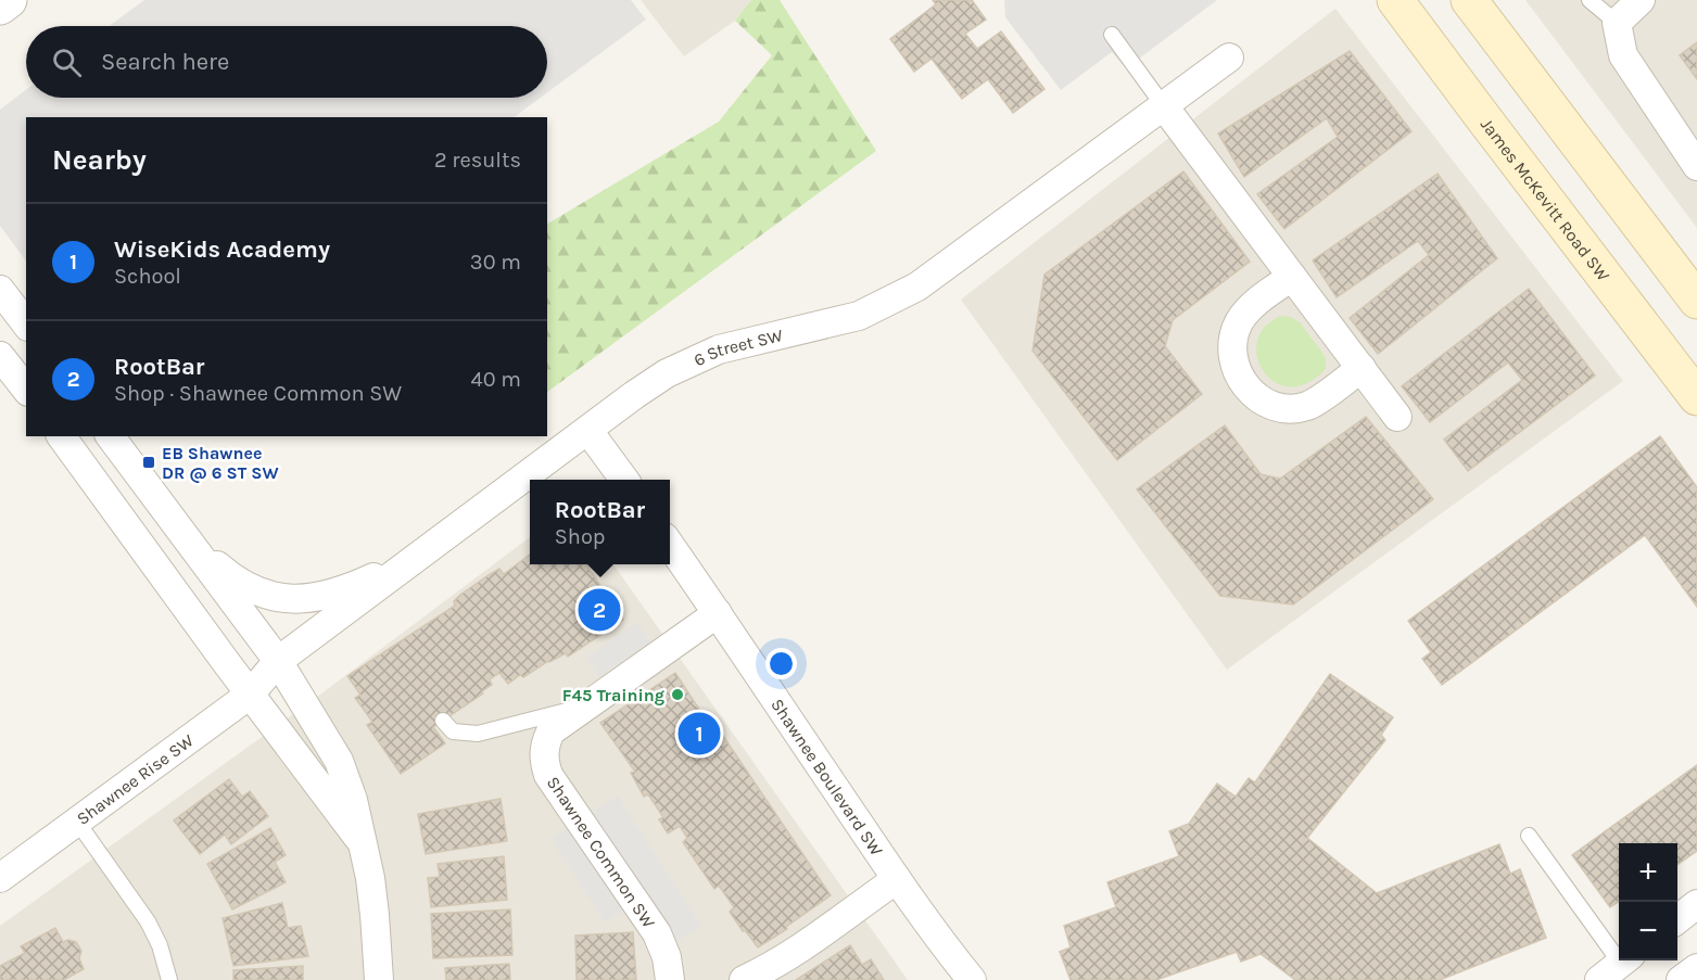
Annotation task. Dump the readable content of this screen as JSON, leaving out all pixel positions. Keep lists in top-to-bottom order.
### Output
{
  "streets": {
    "main road": ["James McKevitt Road SW"],
    "street": [
      "6 Street SW",
      "Shawnee Boulevard SW",
      "Shawnee Rise SW",
      "Shawnee Common SW"
    ]
  },
  "crossings": [
    ["6 Street SW", "Shawnee Rise SW"],
    ["Shawnee Boulevard SW", "Shawnee Common SW"]
  ],
  "places": {
    "transit": ["EB Shawnee DR @ 6 ST SW"],
    "other": ["F45 Training"]
  },
  "page": {
    "search": "Search here",
    "heading": ["Nearby", "2 results"],
    "list": [
      {
        "mark": "1",
        "name": "WiseKids Academy",
        "note": "School",
        "value": "30 m"
      },
      {
        "mark": "2",
        "name": "RootBar",
        "note": "Shop · Shawnee Common SW",
        "value": "40 m"
      }
    ],
    "popup": ["RootBar", "Shop"],
    "pins": ["2", "1"],
    "map_buttons": ["+", "−"]
  }
}
